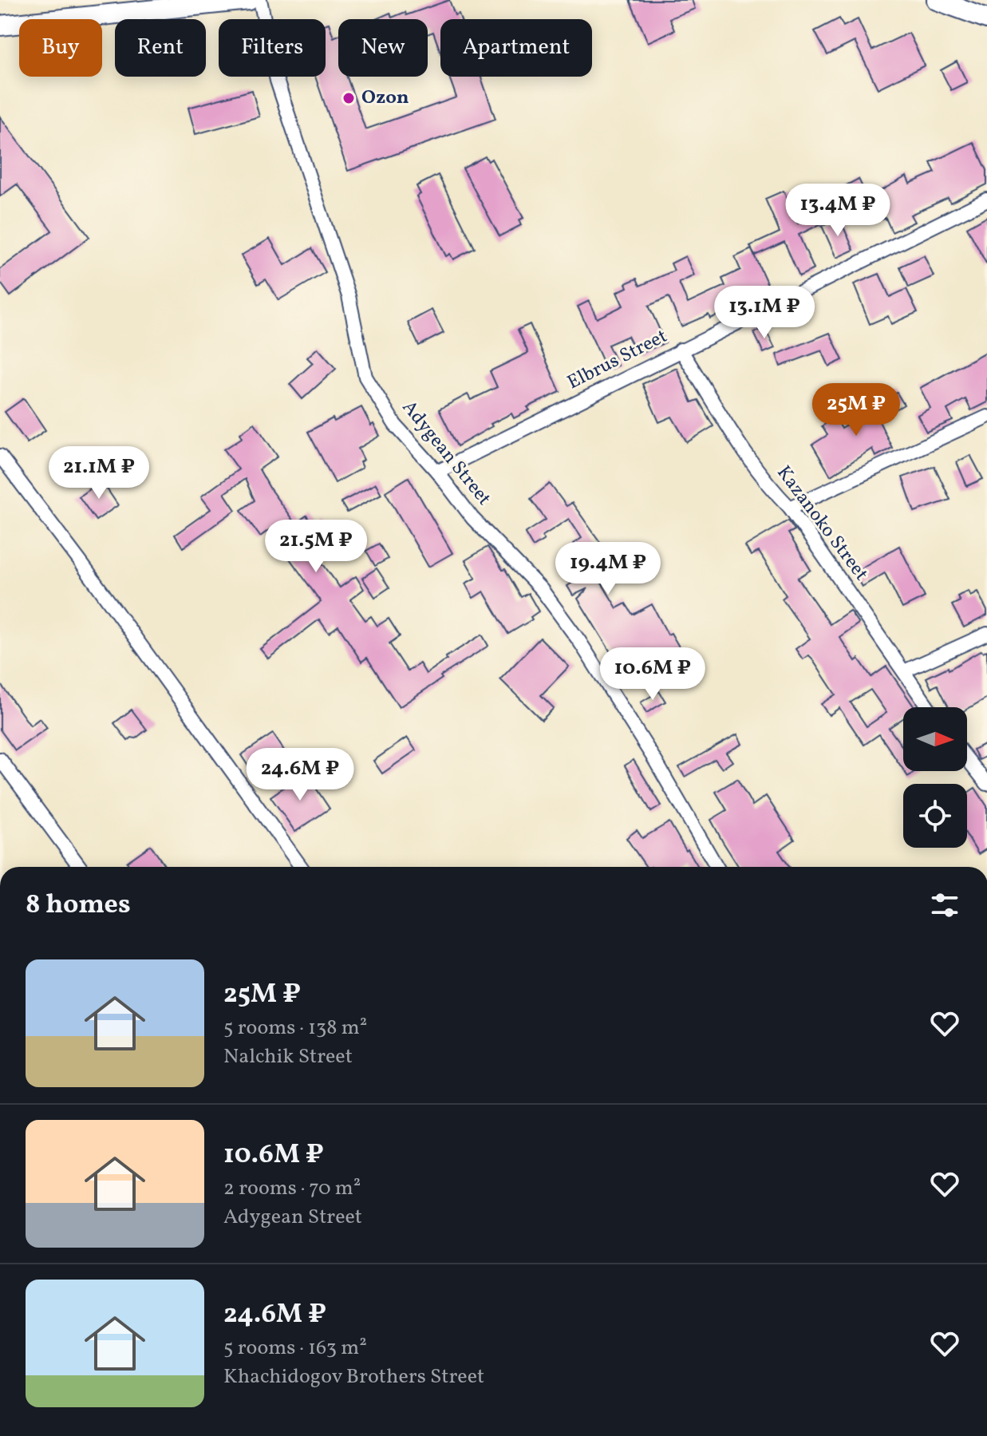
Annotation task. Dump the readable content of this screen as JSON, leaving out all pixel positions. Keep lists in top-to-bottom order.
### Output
{
  "streets": {
    "street": ["Elbrus Street", "Adygean Street", "Kazanoko Street"]
  },
  "crossings": [
    ["Elbrus Street", "Adygean Street"],
    ["Elbrus Street", "Kazanoko Street"]
  ],
  "places": ["Ozon"],
  "north": "right",
  "page": {
    "chip": [
      "Buy",
      "Rent",
      "Filters",
      "New",
      "Apartment"
    ],
    "price": [
      "13.4M ₽",
      "13.1M ₽",
      "25M ₽",
      "21.1M ₽",
      "21.5M ₽",
      "19.4M ₽",
      "10.6M ₽",
      "24.6M ₽"
    ],
    "heading": "8 homes",
    "list": [
      {
        "name": "25M ₽",
        "note": "5 rooms · 138 m² · Nalchik Street"
      },
      {
        "name": "10.6M ₽",
        "note": "2 rooms · 70 m² · Adygean Street"
      },
      {
        "name": "24.6M ₽",
        "note": "5 rooms · 163 m² · Khachidogov Brothers Street"
      }
    ]
  }
}
